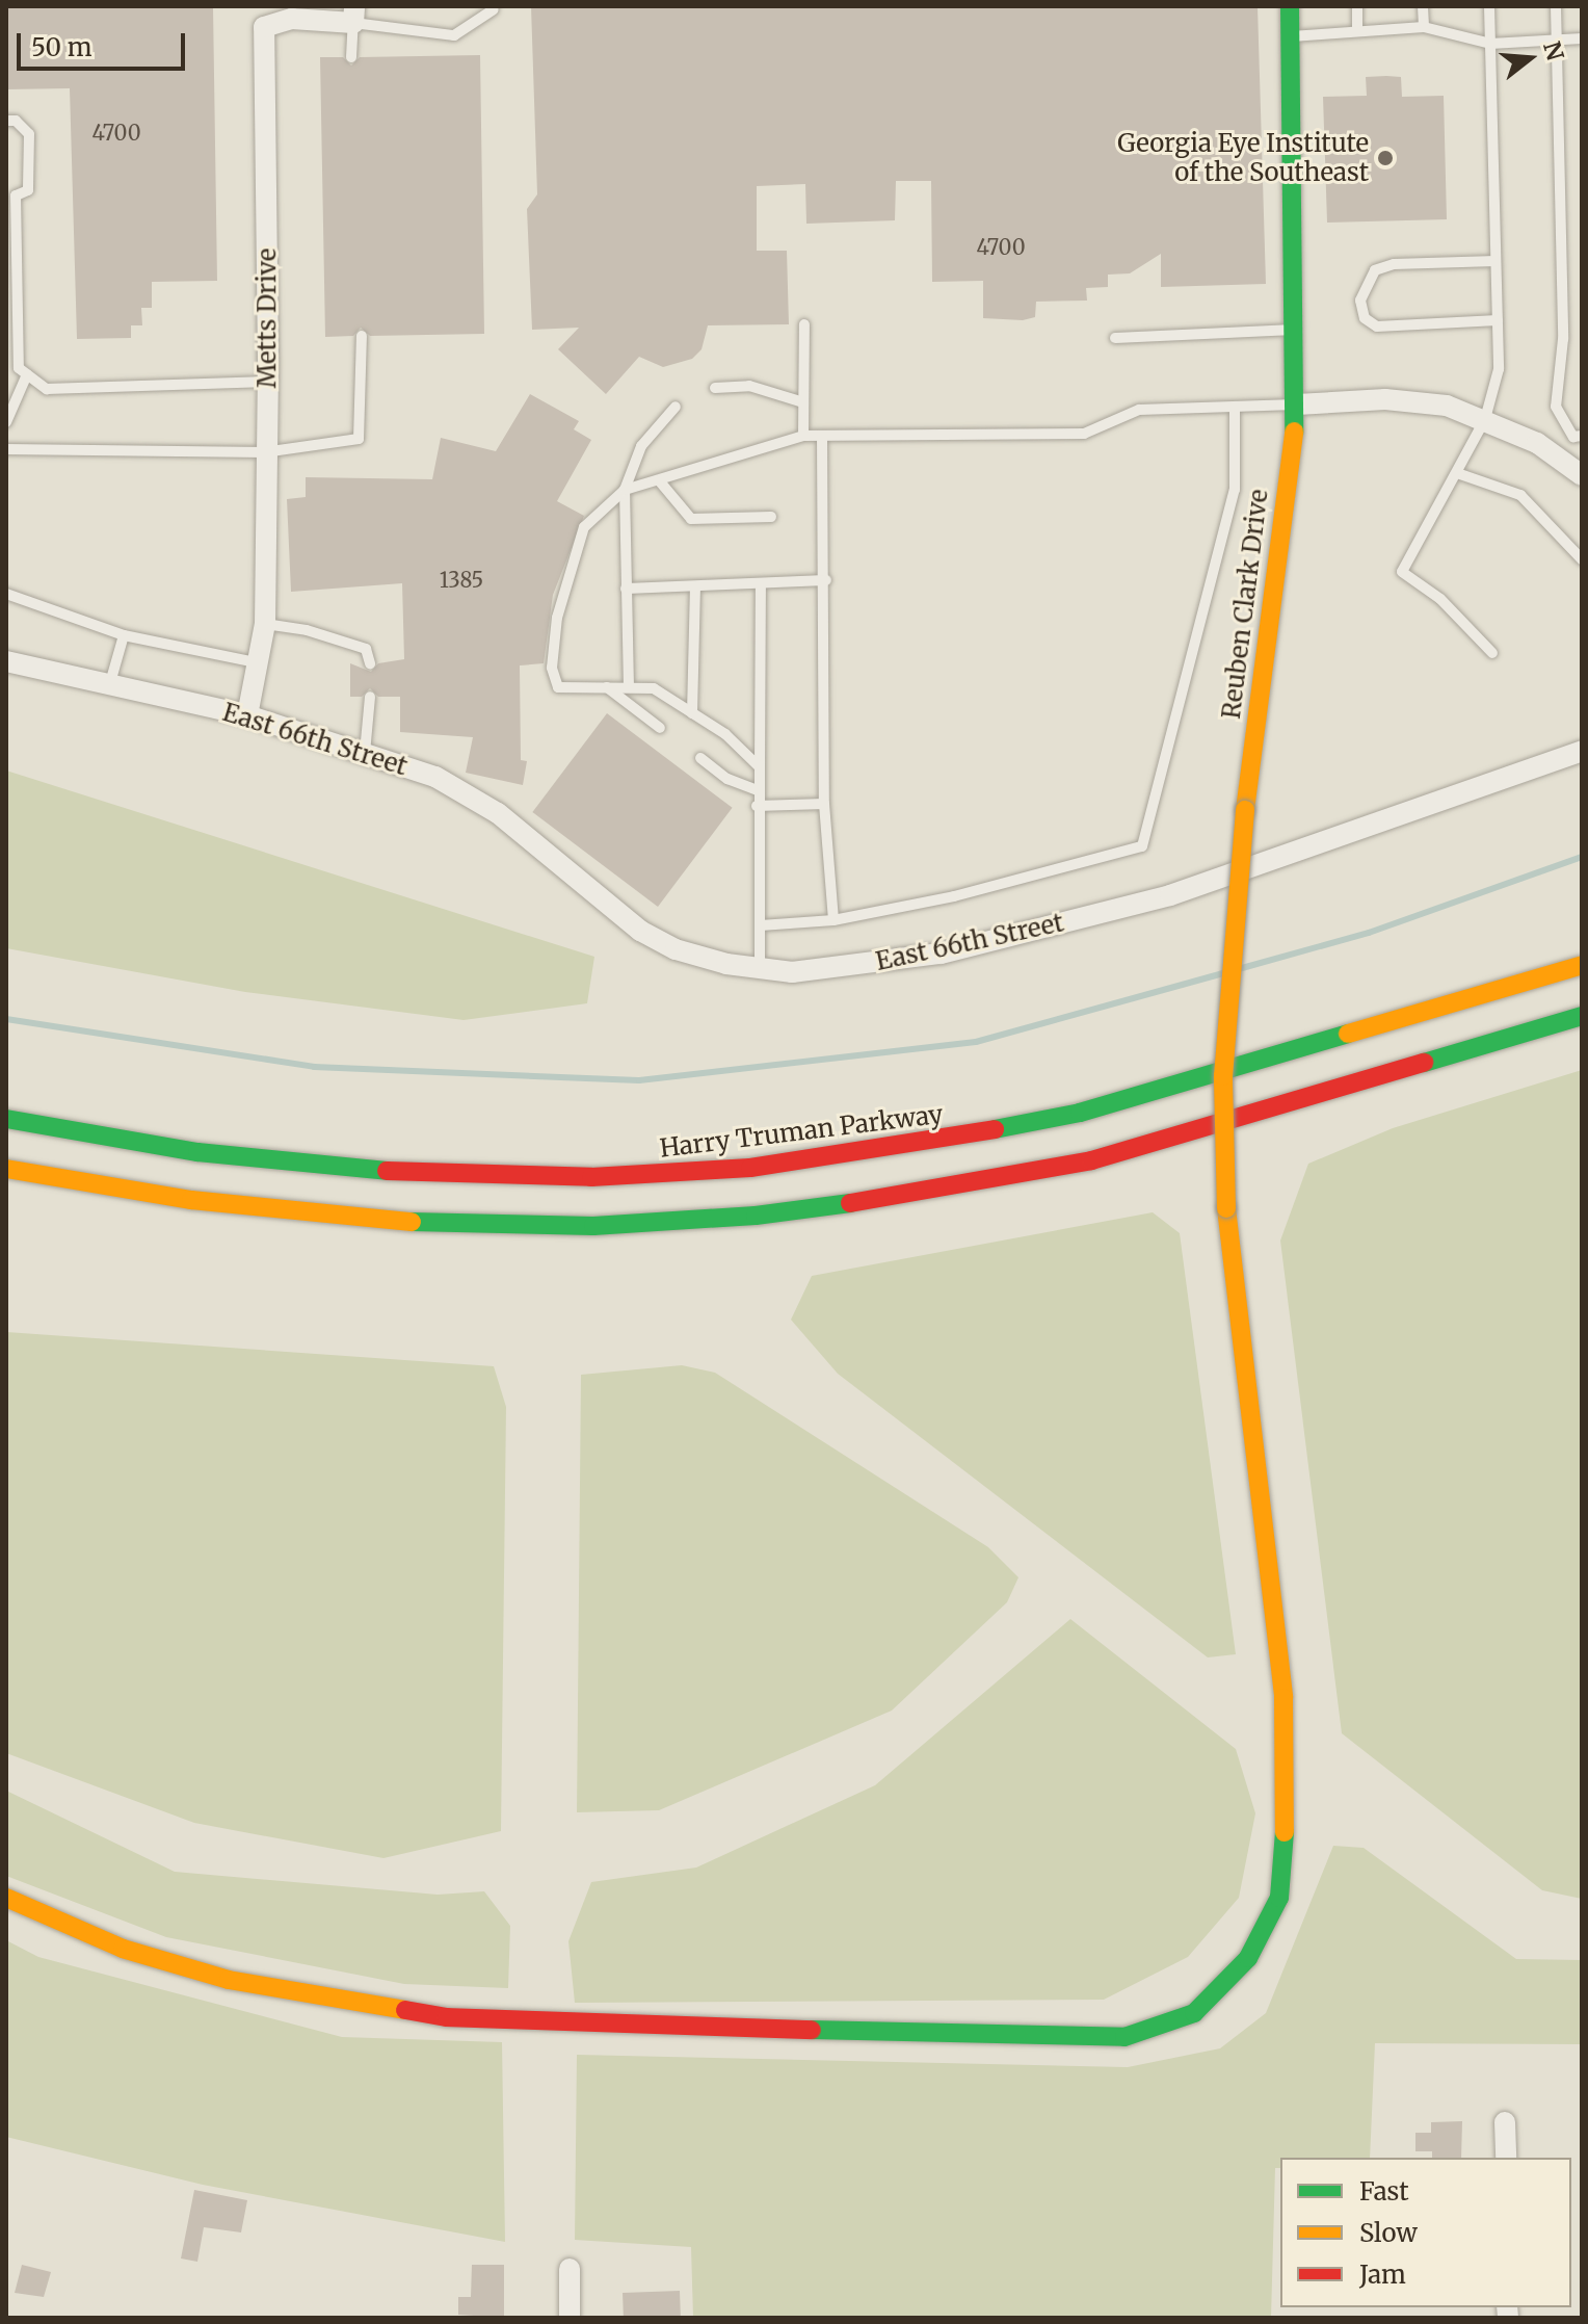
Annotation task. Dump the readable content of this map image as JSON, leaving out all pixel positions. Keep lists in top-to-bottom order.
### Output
{
  "streets": {
    "main road": ["Reuben Clark Drive", "Harry Truman Parkway"],
    "street": ["Metts Drive", "East 66th Street"]
  },
  "crossings": [
    ["Metts Drive", "East 66th Street"]
  ],
  "places": ["Georgia Eye Institute of the Southeast"],
  "house_numbers": ["4700", "4700", "1385"],
  "legend": ["Fast", "Slow", "Jam"],
  "scale_bar": "50 m",
  "north": "right"
}
